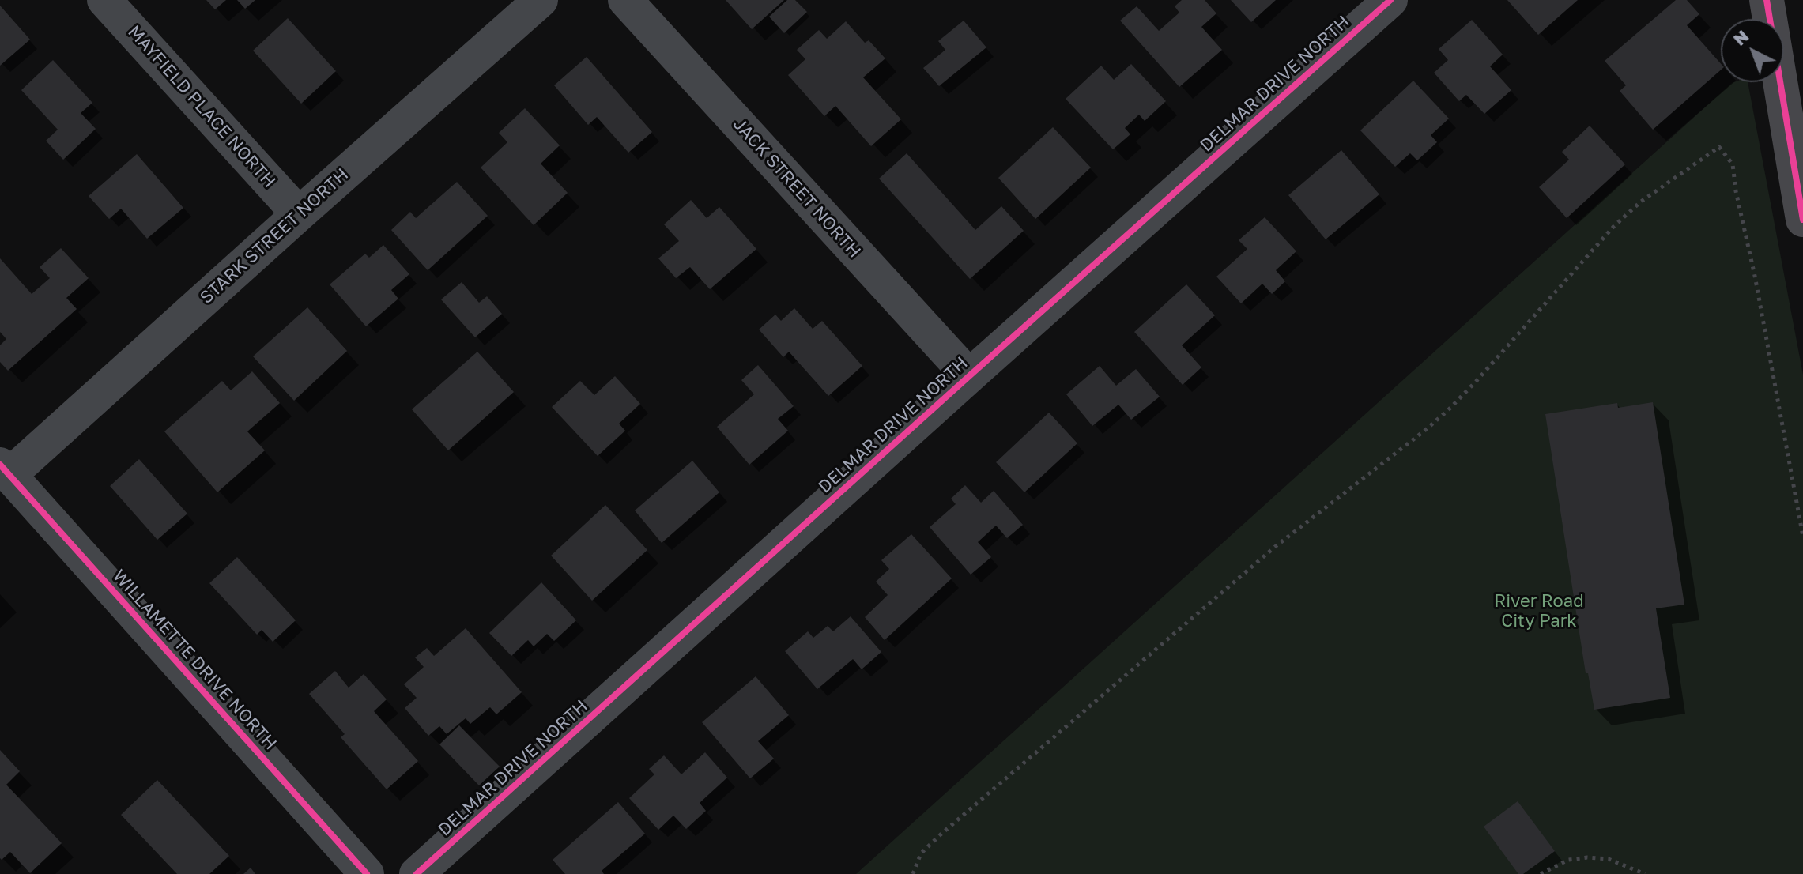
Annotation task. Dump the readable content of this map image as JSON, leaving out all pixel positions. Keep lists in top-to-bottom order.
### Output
{
  "streets": {
    "street": [
      "DELMAR DRIVE NORTH",
      "MAYFIELD PLACE NORTH",
      "JACK STREET NORTH",
      "STARK STREET NORTH",
      "WILLAMETTE DRIVE NORTH"
    ]
  },
  "crossings": [
    ["DELMAR DRIVE NORTH", "JACK STREET NORTH"],
    ["MAYFIELD PLACE NORTH", "STARK STREET NORTH"],
    ["STARK STREET NORTH", "WILLAMETTE DRIVE NORTH"]
  ],
  "parks": ["River Road City Park"],
  "north": "top left"
}
